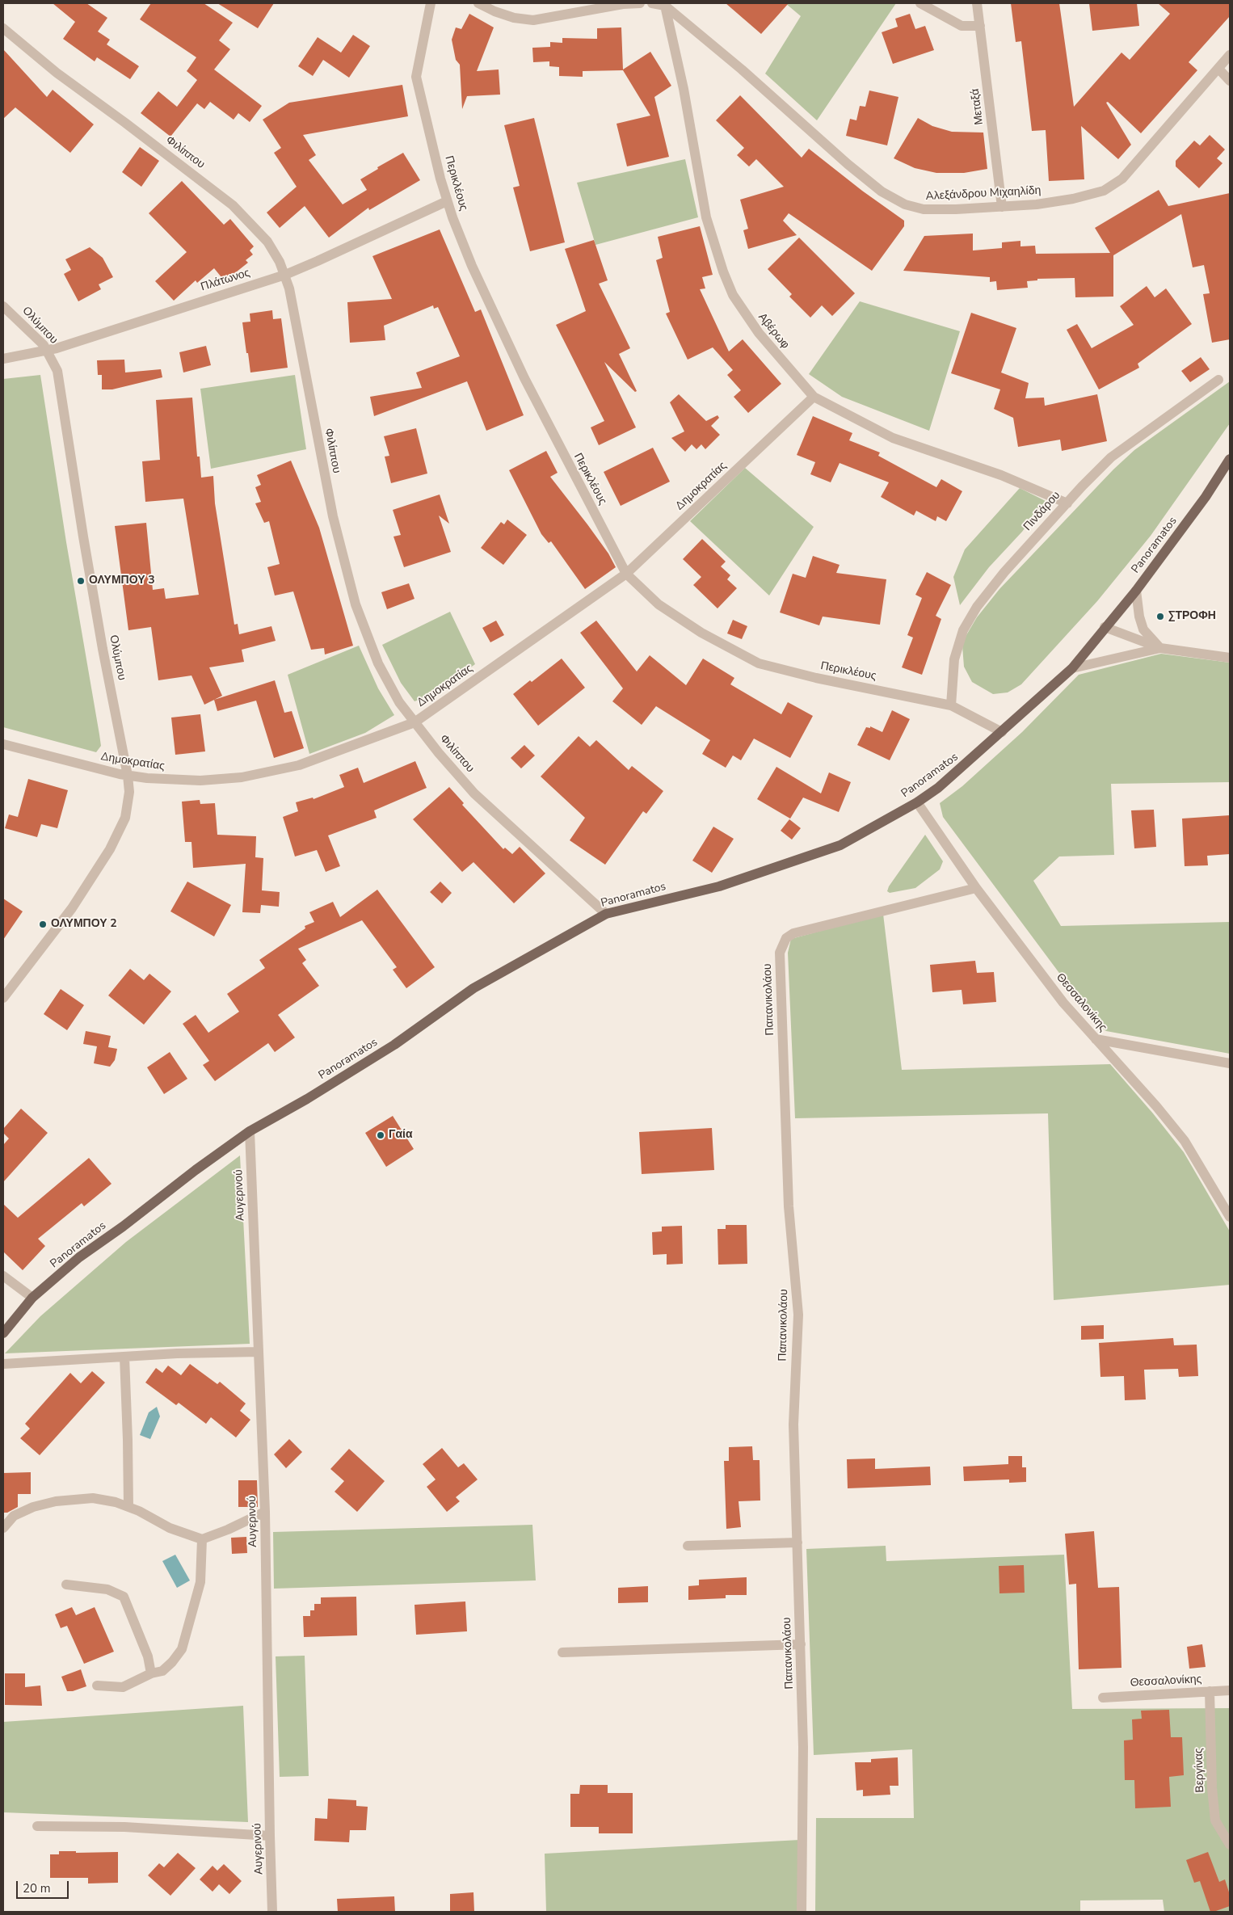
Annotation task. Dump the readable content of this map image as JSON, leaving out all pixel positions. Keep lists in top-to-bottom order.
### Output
{
  "streets": {
    "main road": ["Panoramatos"],
    "street": [
      "Μεταξά",
      "Φιλίππου",
      "Περικλέους",
      "Aλεξάνδρου Mιχαηλίδη",
      "Πλάτωνος",
      "Ολύμπου",
      "Αβέρωφ",
      "Δημοκρατίας",
      "Πινδάρου",
      "Παπανικολάου",
      "Θεσσαλονίκης",
      "Αυγερινού",
      "Βεργίνας"
    ]
  },
  "crossings": [
    ["Μεταξά", "Aλεξάνδρου Mιχαηλίδη"],
    ["Φιλίππου", "Πλάτωνος"],
    ["Φιλίππου", "Δημοκρατίας"],
    ["Φιλίππου", "Panoramatos"],
    ["Περικλέους", "Πλάτωνος"],
    ["Περικλέους", "Δημοκρατίας"],
    ["Περικλέους", "Πινδάρου"],
    ["Περικλέους", "Panoramatos"],
    ["Aλεξάνδρου Mιχαηλίδη", "Αβέρωφ"],
    ["Πλάτωνος", "Ολύμπου"],
    ["Ολύμπου", "Δημοκρατίας"],
    ["Αβέρωφ", "Δημοκρατίας"],
    ["Αβέρωφ", "Πινδάρου"],
    ["Panoramatos", "Θεσσαλονίκης"],
    ["Panoramatos", "Αυγερινού"],
    ["Παπανικολάου", "Θεσσαλονίκης"],
    ["Θεσσαλονίκης", "Βεργίνας"]
  ],
  "places": [
    "ΟΛΥΜΠΟΥ 3",
    "ΣΤΡΟΦΗ",
    "ΟΛΥΜΠΟΥ 2",
    "Γαία"
  ],
  "scale_bar": "20 m"
}
